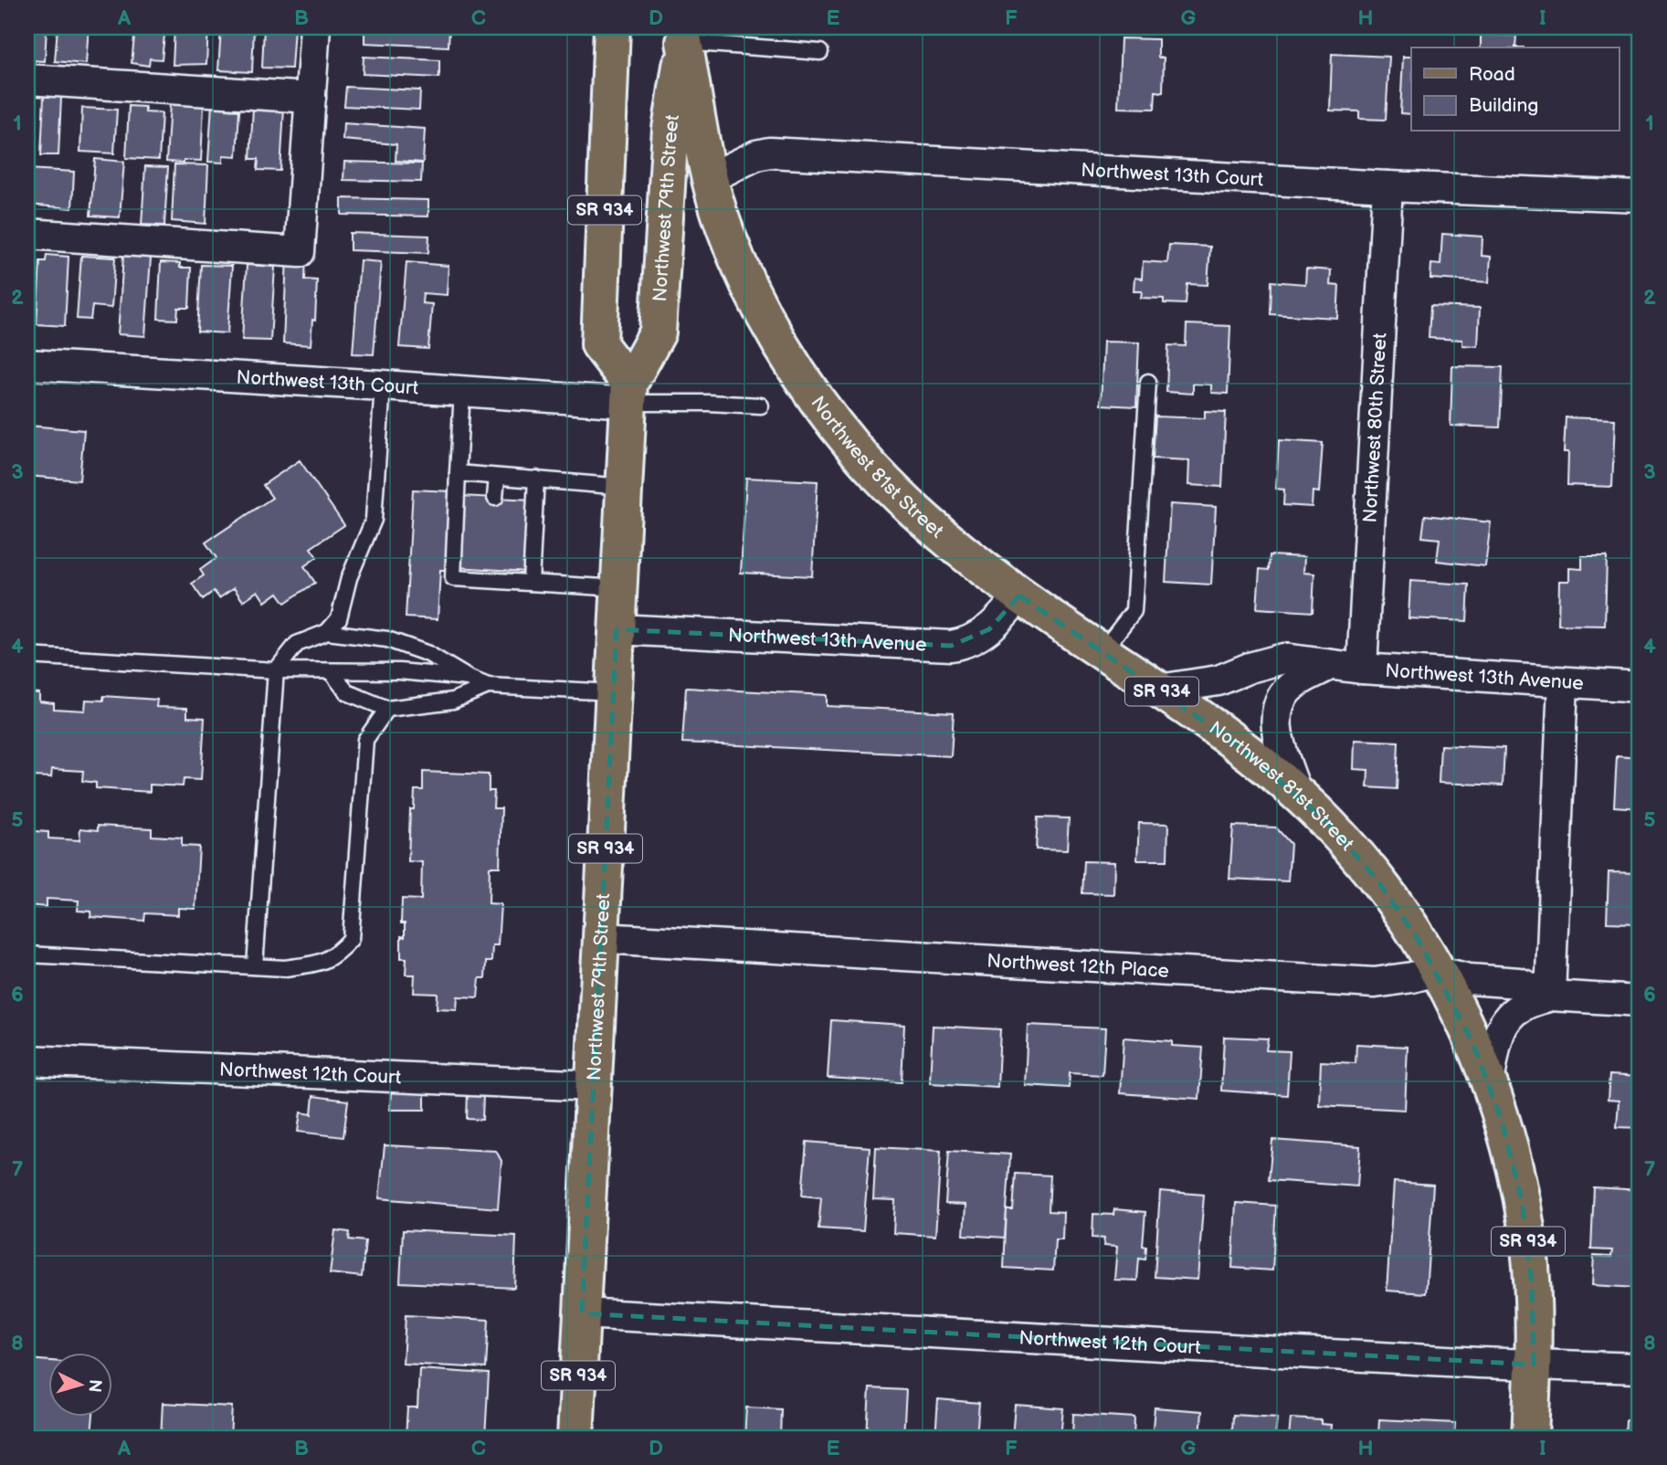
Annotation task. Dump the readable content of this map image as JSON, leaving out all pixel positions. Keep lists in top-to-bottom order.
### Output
{
  "streets": {
    "main road": ["Northwest 79th Street", "SR 934", "Northwest 81st Street"],
    "street": [
      "Northwest 13th Court",
      "Northwest 80th Street",
      "Northwest 13th Avenue",
      "Northwest 12th Place",
      "Northwest 12th Court"
    ]
  },
  "crossings": [
    ["Northwest 13th Court", "Northwest 79th Street"],
    ["Northwest 13th Court", "SR 934"],
    ["Northwest 13th Court", "Northwest 80th Street"],
    ["Northwest 13th Court", "Northwest 81st Street"],
    ["Northwest 79th Street", "SR 934"],
    ["Northwest 79th Street", "Northwest 81st Street"],
    ["Northwest 79th Street", "Northwest 13th Avenue"],
    ["Northwest 79th Street", "Northwest 12th Place"],
    ["Northwest 79th Street", "Northwest 12th Court"],
    ["Northwest 80th Street", "Northwest 13th Avenue"],
    ["Northwest 81st Street", "Northwest 13th Avenue"],
    ["Northwest 81st Street", "Northwest 12th Place"],
    ["Northwest 81st Street", "Northwest 12th Court"]
  ],
  "legend": ["Road", "Building"],
  "north": "right",
  "grid": {
    "columns": [
      "A",
      "B",
      "C",
      "D",
      "E",
      "F",
      "G",
      "H",
      "I"
    ],
    "rows": [
      "1",
      "2",
      "3",
      "4",
      "5",
      "6",
      "7",
      "8"
    ]
  }
}
